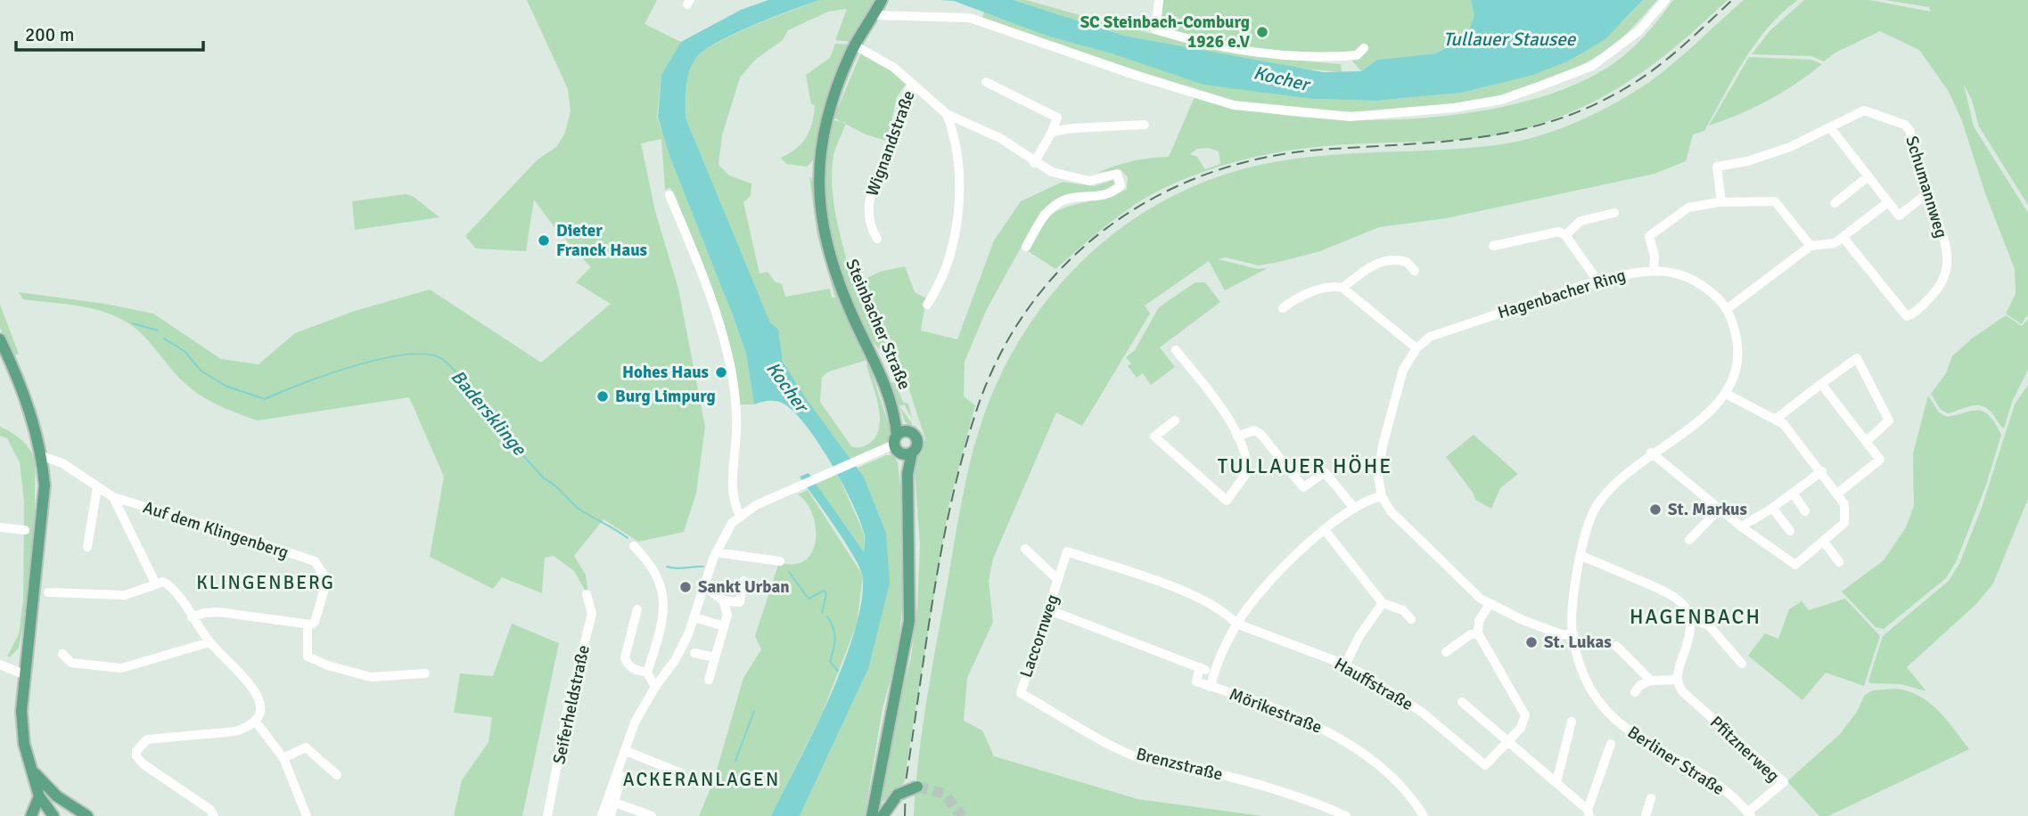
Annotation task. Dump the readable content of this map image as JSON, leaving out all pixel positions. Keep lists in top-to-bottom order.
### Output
{
  "streets": {
    "main road": ["Steinbacher Straße"],
    "street": [
      "Wignandstraße",
      "Schumannweg",
      "Hagenbacher Ring",
      "Auf dem Klingenberg",
      "Laccornweg",
      "Hauffstraße",
      "Seiferheldstraße",
      "Mörikestraße",
      "Pfitznerweg",
      "Berliner Straße",
      "Brenzstraße"
    ]
  },
  "crossings": [
    ["Hagenbacher Ring", "Berliner Straße"],
    ["Laccornweg", "Hauffstraße"],
    ["Laccornweg", "Mörikestraße"],
    ["Laccornweg", "Brenzstraße"],
    ["Pfitznerweg", "Berliner Straße"]
  ],
  "districts": [
    "TULLAUER HÖHE",
    "KLINGENBERG",
    "HAGENBACH",
    "ACKERANLAGEN"
  ],
  "water": ["Tullauer Stausee", "Kocher", "Badersklinge"],
  "places": [
    "SC Steinbach-Comburg 1926 e.V",
    "Dieter Franck Haus",
    "Hohes Haus",
    "Burg Limpurg",
    "St. Markus",
    "Sankt Urban",
    "St. Lukas"
  ],
  "scale_bar": "200 m"
}
